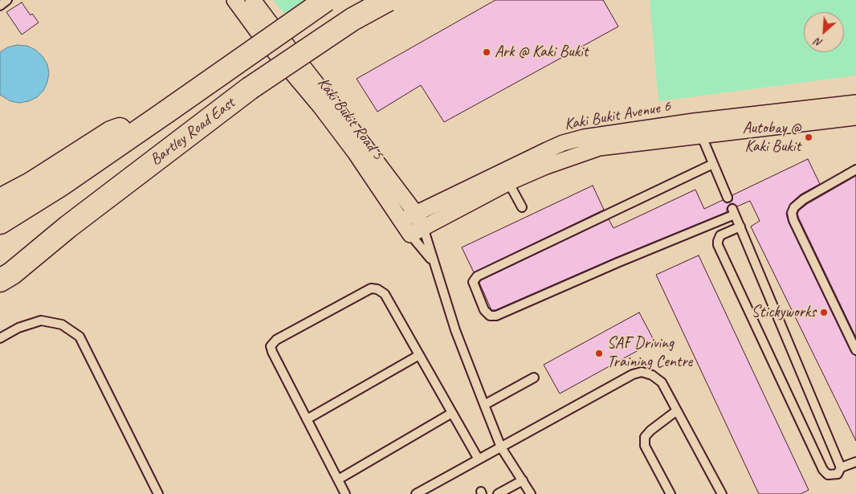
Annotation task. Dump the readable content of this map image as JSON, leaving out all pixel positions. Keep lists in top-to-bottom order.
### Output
{
  "streets": {
    "highway": ["Bartley Road East"],
    "street": ["Kaki Bukit Avenue 6", "Kaki Bukit Road 5"]
  },
  "crossings": [
    ["Kaki Bukit Avenue 6", "Kaki Bukit Road 5"]
  ],
  "places": [
    "Ark @ Kaki Bukit",
    "Autobay @ Kaki Bukit",
    "Stickyworks",
    "SAF Driving Training Centre"
  ],
  "north": "bottom left"
}
